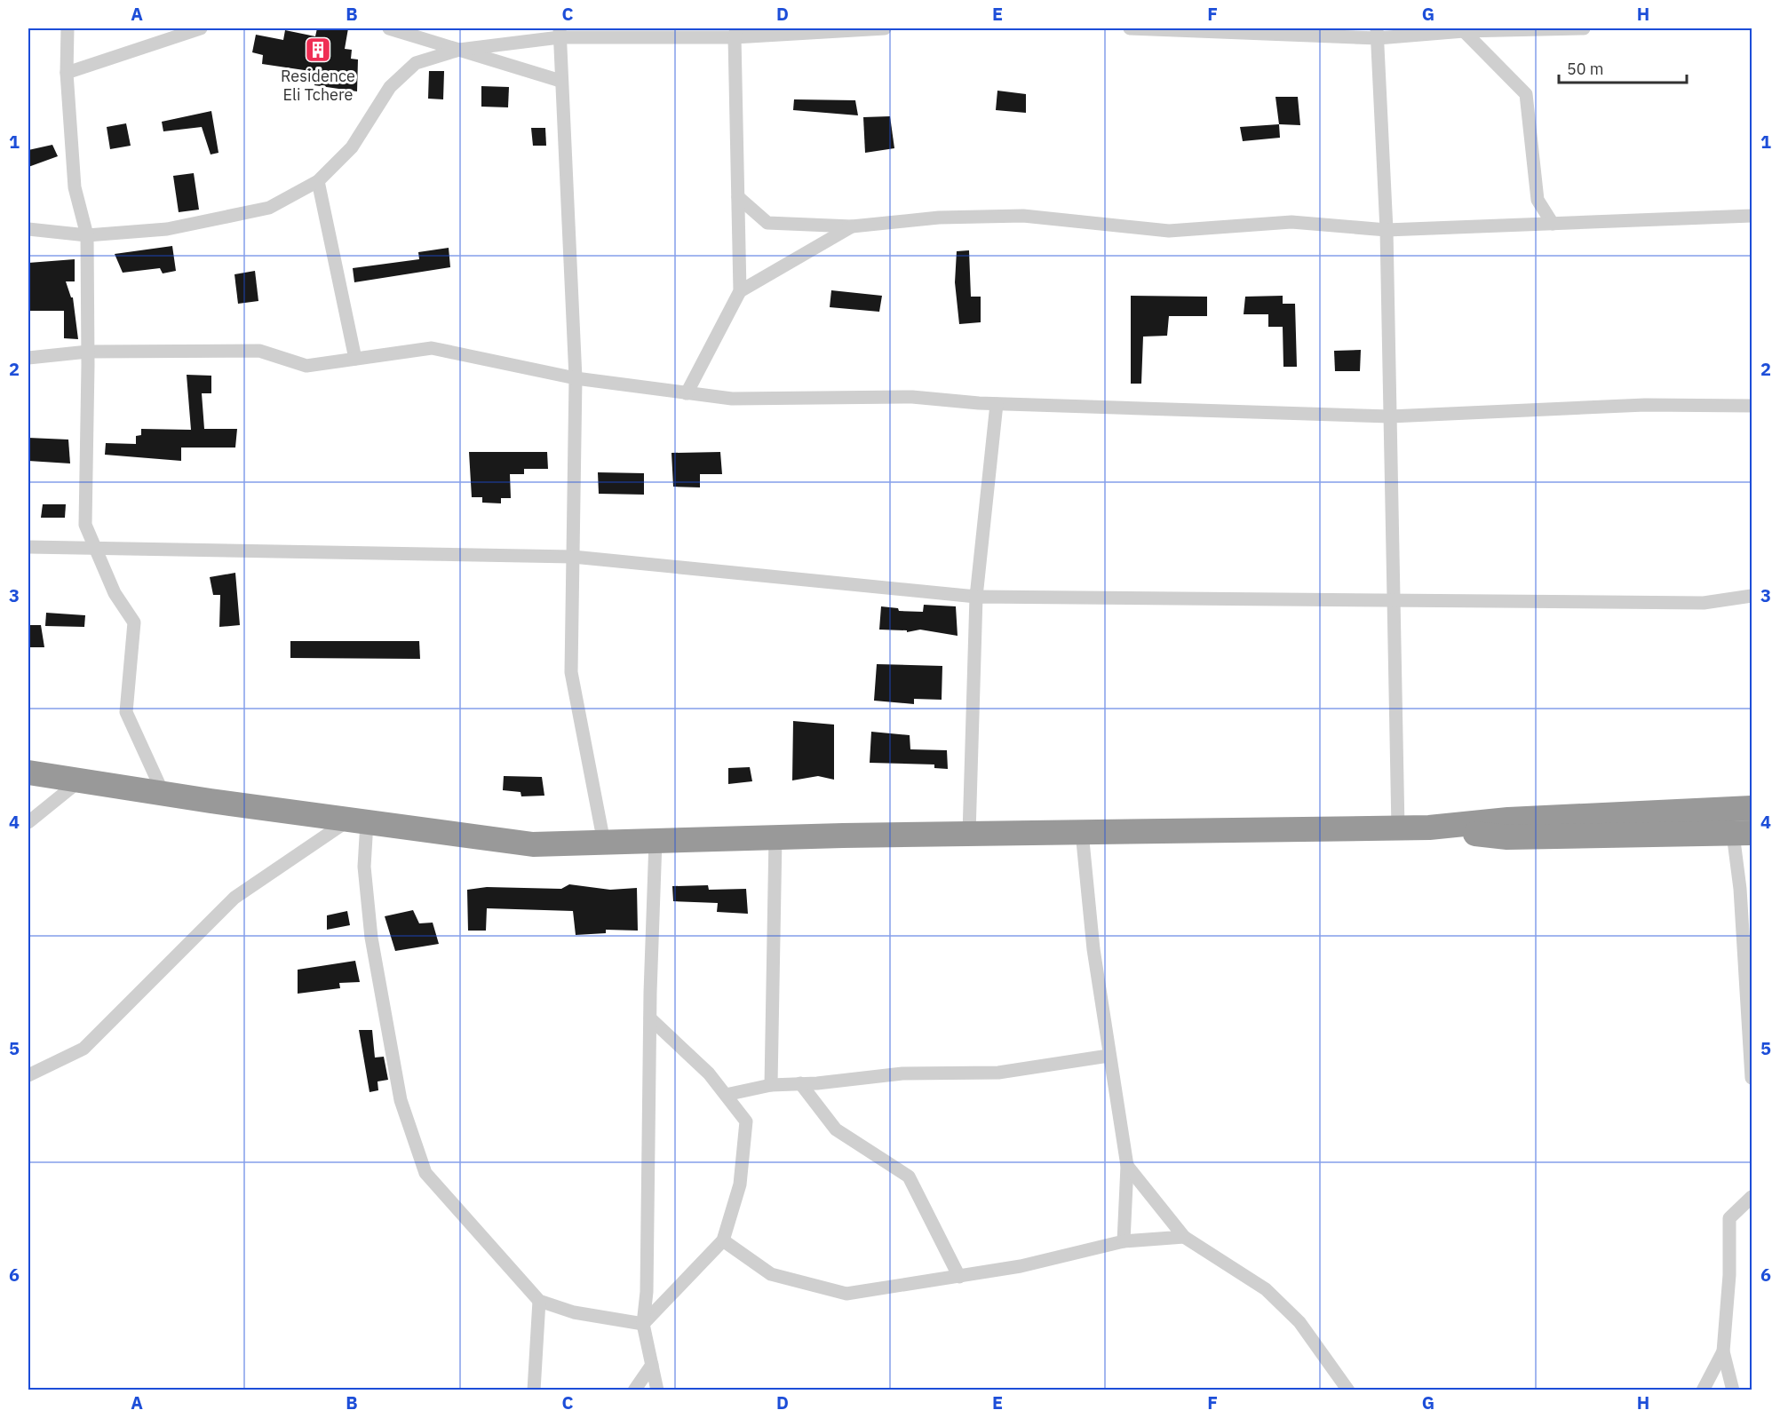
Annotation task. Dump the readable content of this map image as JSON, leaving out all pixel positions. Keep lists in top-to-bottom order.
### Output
{
  "places": {
    "building": ["Residence Eli Tchere"]
  },
  "scale_bar": "50 m",
  "grid": {
    "columns": [
      "A",
      "B",
      "C",
      "D",
      "E",
      "F",
      "G",
      "H"
    ],
    "rows": [
      "1",
      "2",
      "3",
      "4",
      "5",
      "6"
    ]
  }
}
